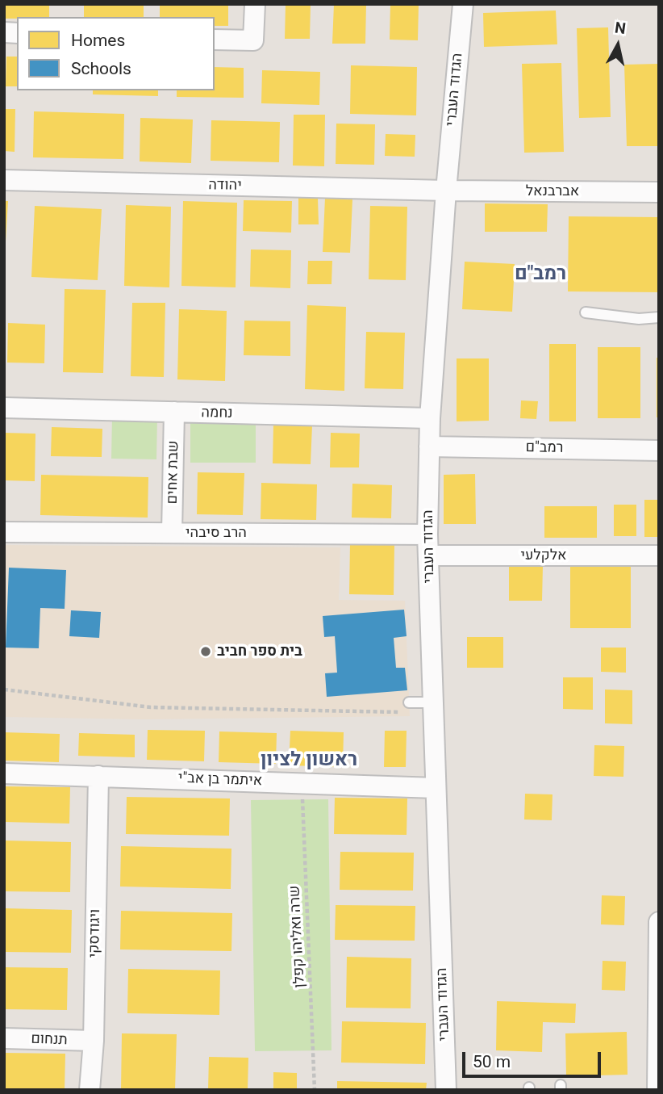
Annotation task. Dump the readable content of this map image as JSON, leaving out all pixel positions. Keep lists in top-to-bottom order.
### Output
{
  "streets": {
    "street": [
      "הגדוד העברי",
      "יהודה",
      "אברבנאל",
      "נחמה",
      "רמב\"ם",
      "שבת אחים",
      "הרב סיבהי",
      "אלקלעי",
      "איתמר בן אב\"י",
      "ויגודסקי",
      "תנחום"
    ],
    "path": ["שרה ואליהו קפלן"]
  },
  "crossings": [
    ["הגדוד העברי", "יהודה"],
    ["הגדוד העברי", "אברבנאל"],
    ["הגדוד העברי", "נחמה"],
    ["הגדוד העברי", "רמב\"ם"],
    ["הגדוד העברי", "הרב סיבהי"],
    ["הגדוד העברי", "אלקלעי"],
    ["הגדוד העברי", "איתמר בן אב\"י"],
    ["יהודה", "אברבנאל"],
    ["נחמה", "שבת אחים"],
    ["שבת אחים", "הרב סיבהי"],
    ["איתמר בן אב\"י", "ויגודסקי"],
    ["איתמר בן אב\"י", "שרה ואליהו קפלן"],
    ["ויגודסקי", "תנחום"]
  ],
  "districts": ["רמב\"ם", "ראשון לציון"],
  "places": ["בית ספר חביב"],
  "legend": ["Homes", "Schools"],
  "scale_bar": "50 m",
  "north": "top"
}
